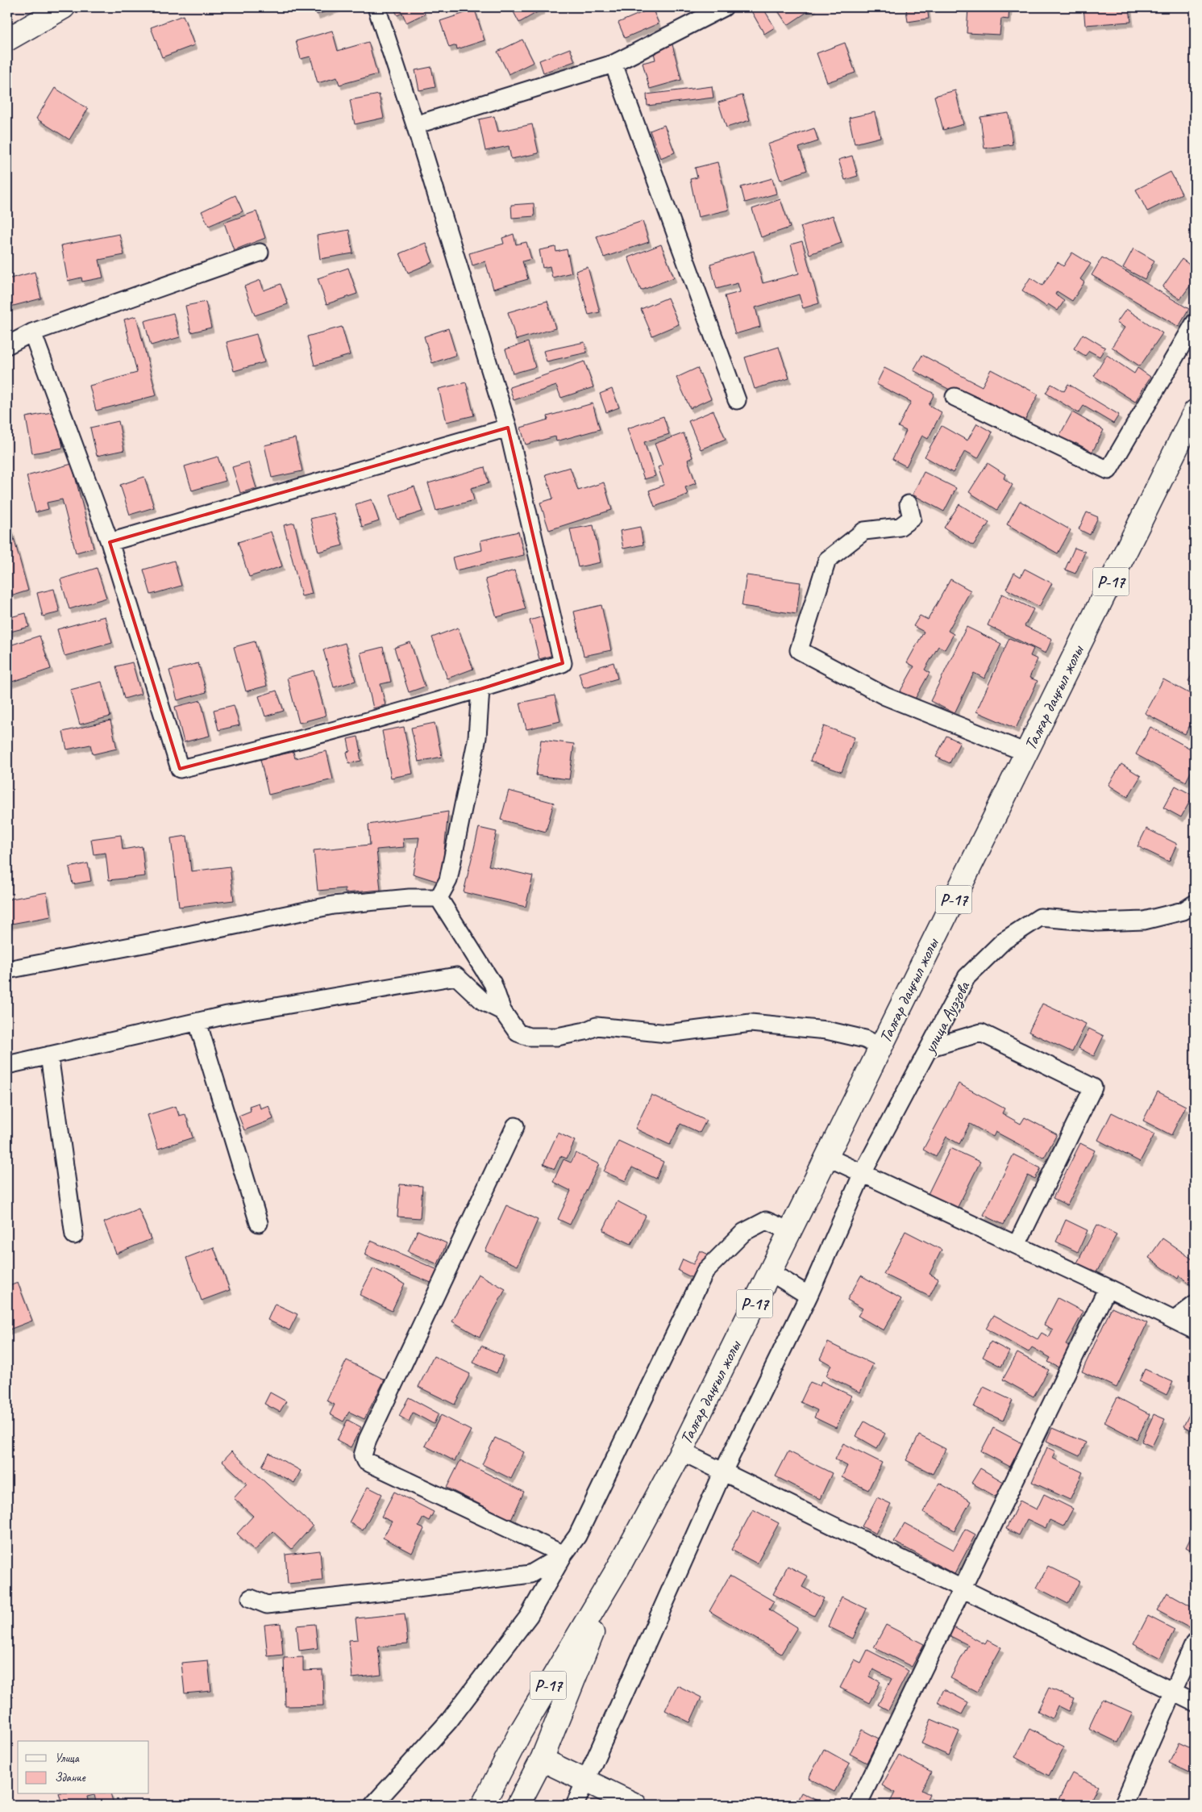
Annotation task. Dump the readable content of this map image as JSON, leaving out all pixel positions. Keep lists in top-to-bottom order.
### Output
{
  "streets": {
    "main road": ["P-17", "Талғар даңғыл жолы"],
    "street": ["улица Ауэзова"]
  },
  "crossings": [
    ["P-17", "Талғар даңғыл жолы"]
  ],
  "legend": ["Улица", "Здание"]
}
